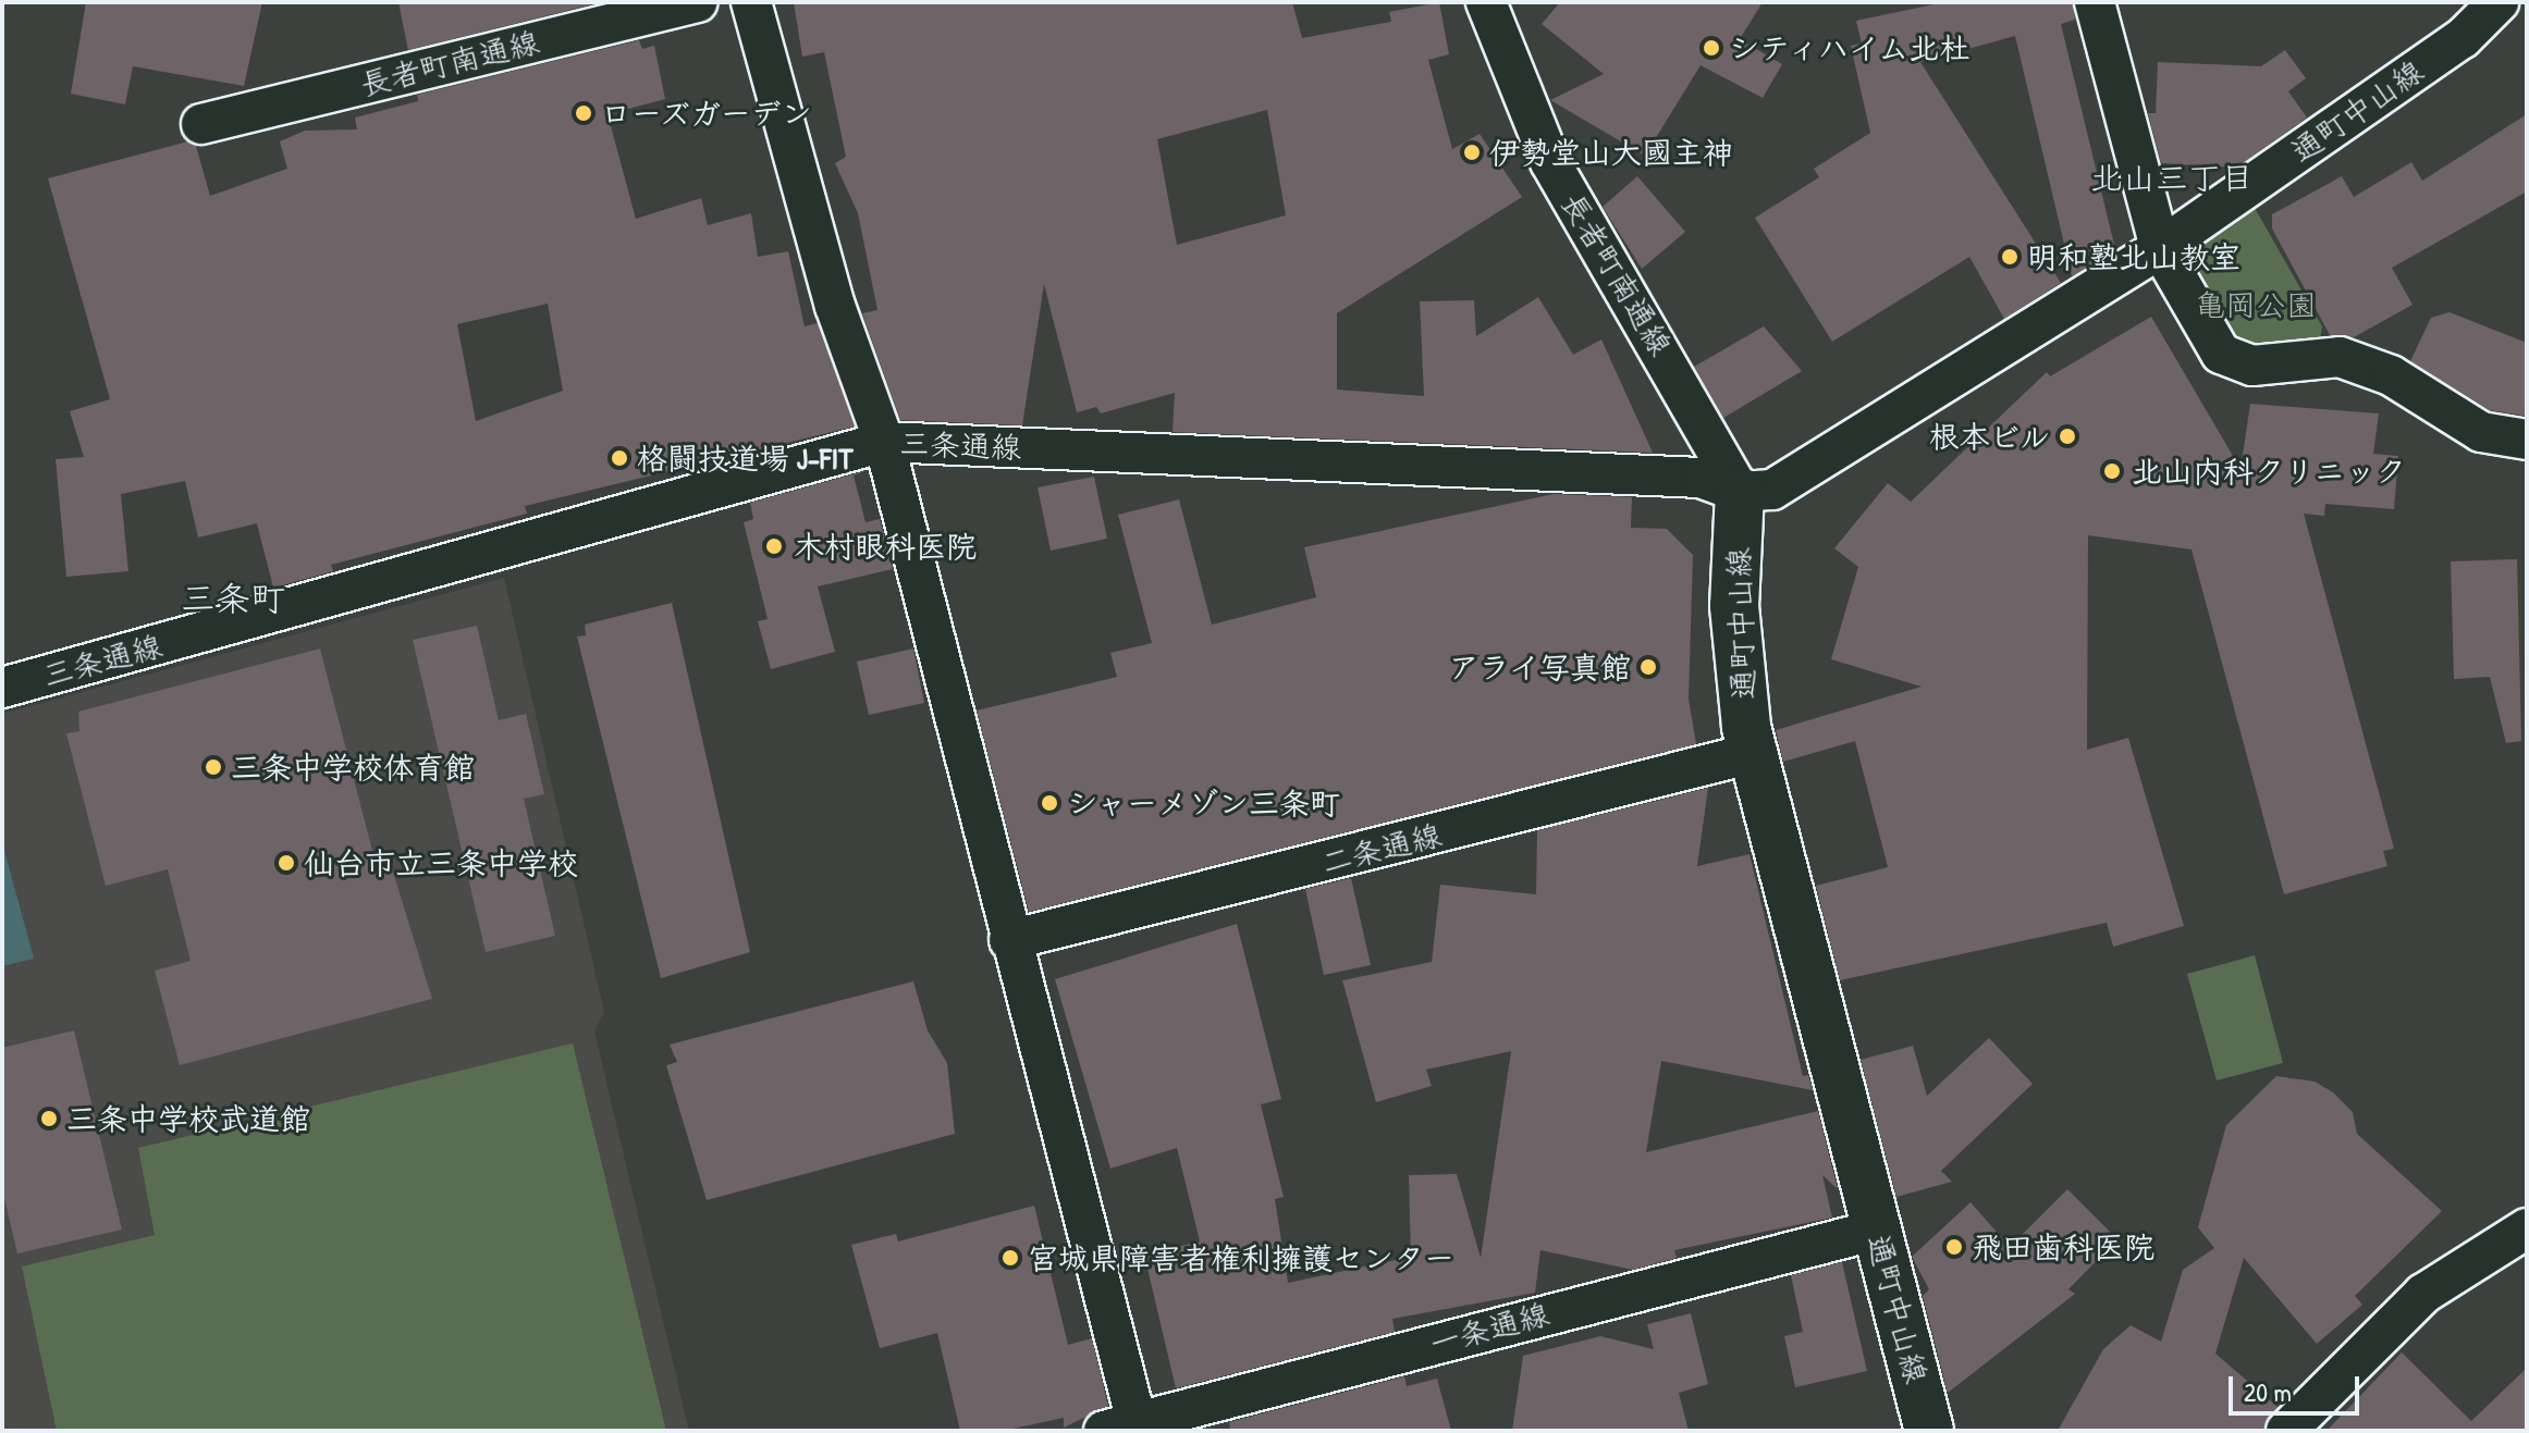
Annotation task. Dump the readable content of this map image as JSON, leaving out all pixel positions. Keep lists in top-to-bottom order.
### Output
{
  "streets": {
    "street": [
      "長者町南通線",
      "通町中山線",
      "三条通線",
      "二条通線",
      "一条通線"
    ]
  },
  "crossings": [
    ["長者町南通線", "通町中山線"],
    ["長者町南通線", "三条通線"],
    ["通町中山線", "三条通線"],
    ["通町中山線", "二条通線"],
    ["通町中山線", "一条通線"]
  ],
  "districts": ["北山三丁目", "三条町"],
  "parks": ["亀岡公園"],
  "places": [
    "シティハイム北杜",
    "ローズガーデン",
    "伊勢堂山大國主神",
    "明和塾北山教室",
    "根本ビル",
    "格闘技道場 J-FIT",
    "北山内科クリニック",
    "木村眼科医院",
    "アライ写真館",
    "三条中学校体育館",
    "シャーメゾン三条町",
    "仙台市立三条中学校",
    "三条中学校武道館",
    "飛田歯科医院",
    "宮城県障害者権利擁護センター"
  ],
  "scale_bar": "20 m"
}
